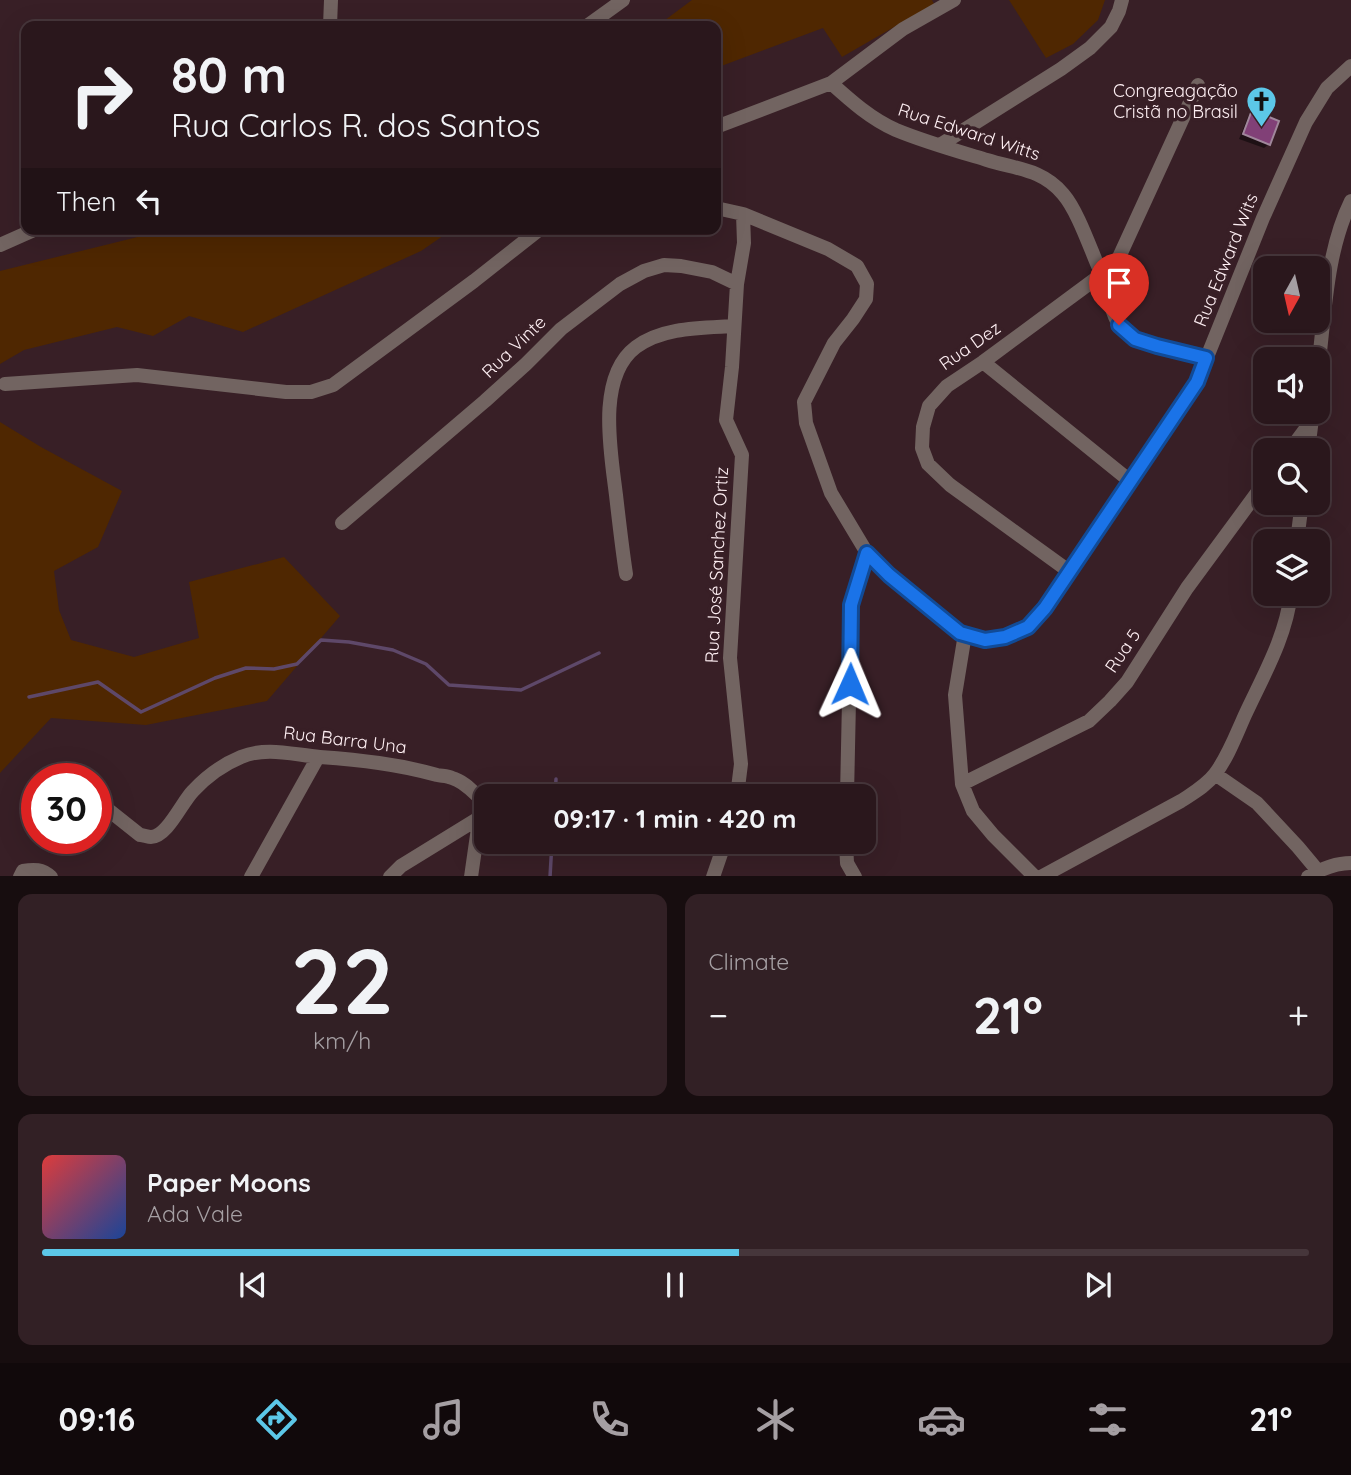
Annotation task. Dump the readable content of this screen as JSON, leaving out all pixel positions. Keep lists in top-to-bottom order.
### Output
{
  "streets": {
    "street": [
      "Rua Edward Witts",
      "Rua Edward Wits",
      "Rua Dez",
      "Rua Vinte",
      "Rua José Sanchez Ortiz",
      "Rua 5",
      "Rua Barra Una"
    ]
  },
  "crossings": [
    ["Rua Edward Witts", "Rua Dez"],
    ["Rua Edward Wits", "Rua Dez"],
    ["Rua Vinte", "Rua José Sanchez Ortiz"]
  ],
  "places": {
    "church": ["Congreagação Cristã no Brasil"]
  },
  "north": "bottom",
  "page": {
    "turn": ["80 m", "Rua Carlos R. dos Santos"],
    "then": "Then",
    "limit": "30",
    "trip": "09:17 · 1 min · 420 m",
    "tile": [
      ["22", "km/h"],
      "Climate"
    ],
    "heat": ["−", "21°", "+"],
    "song": ["Paper Moons", "Ada Vale"],
    "tabs": ["09:16", "21°"]
  }
}
